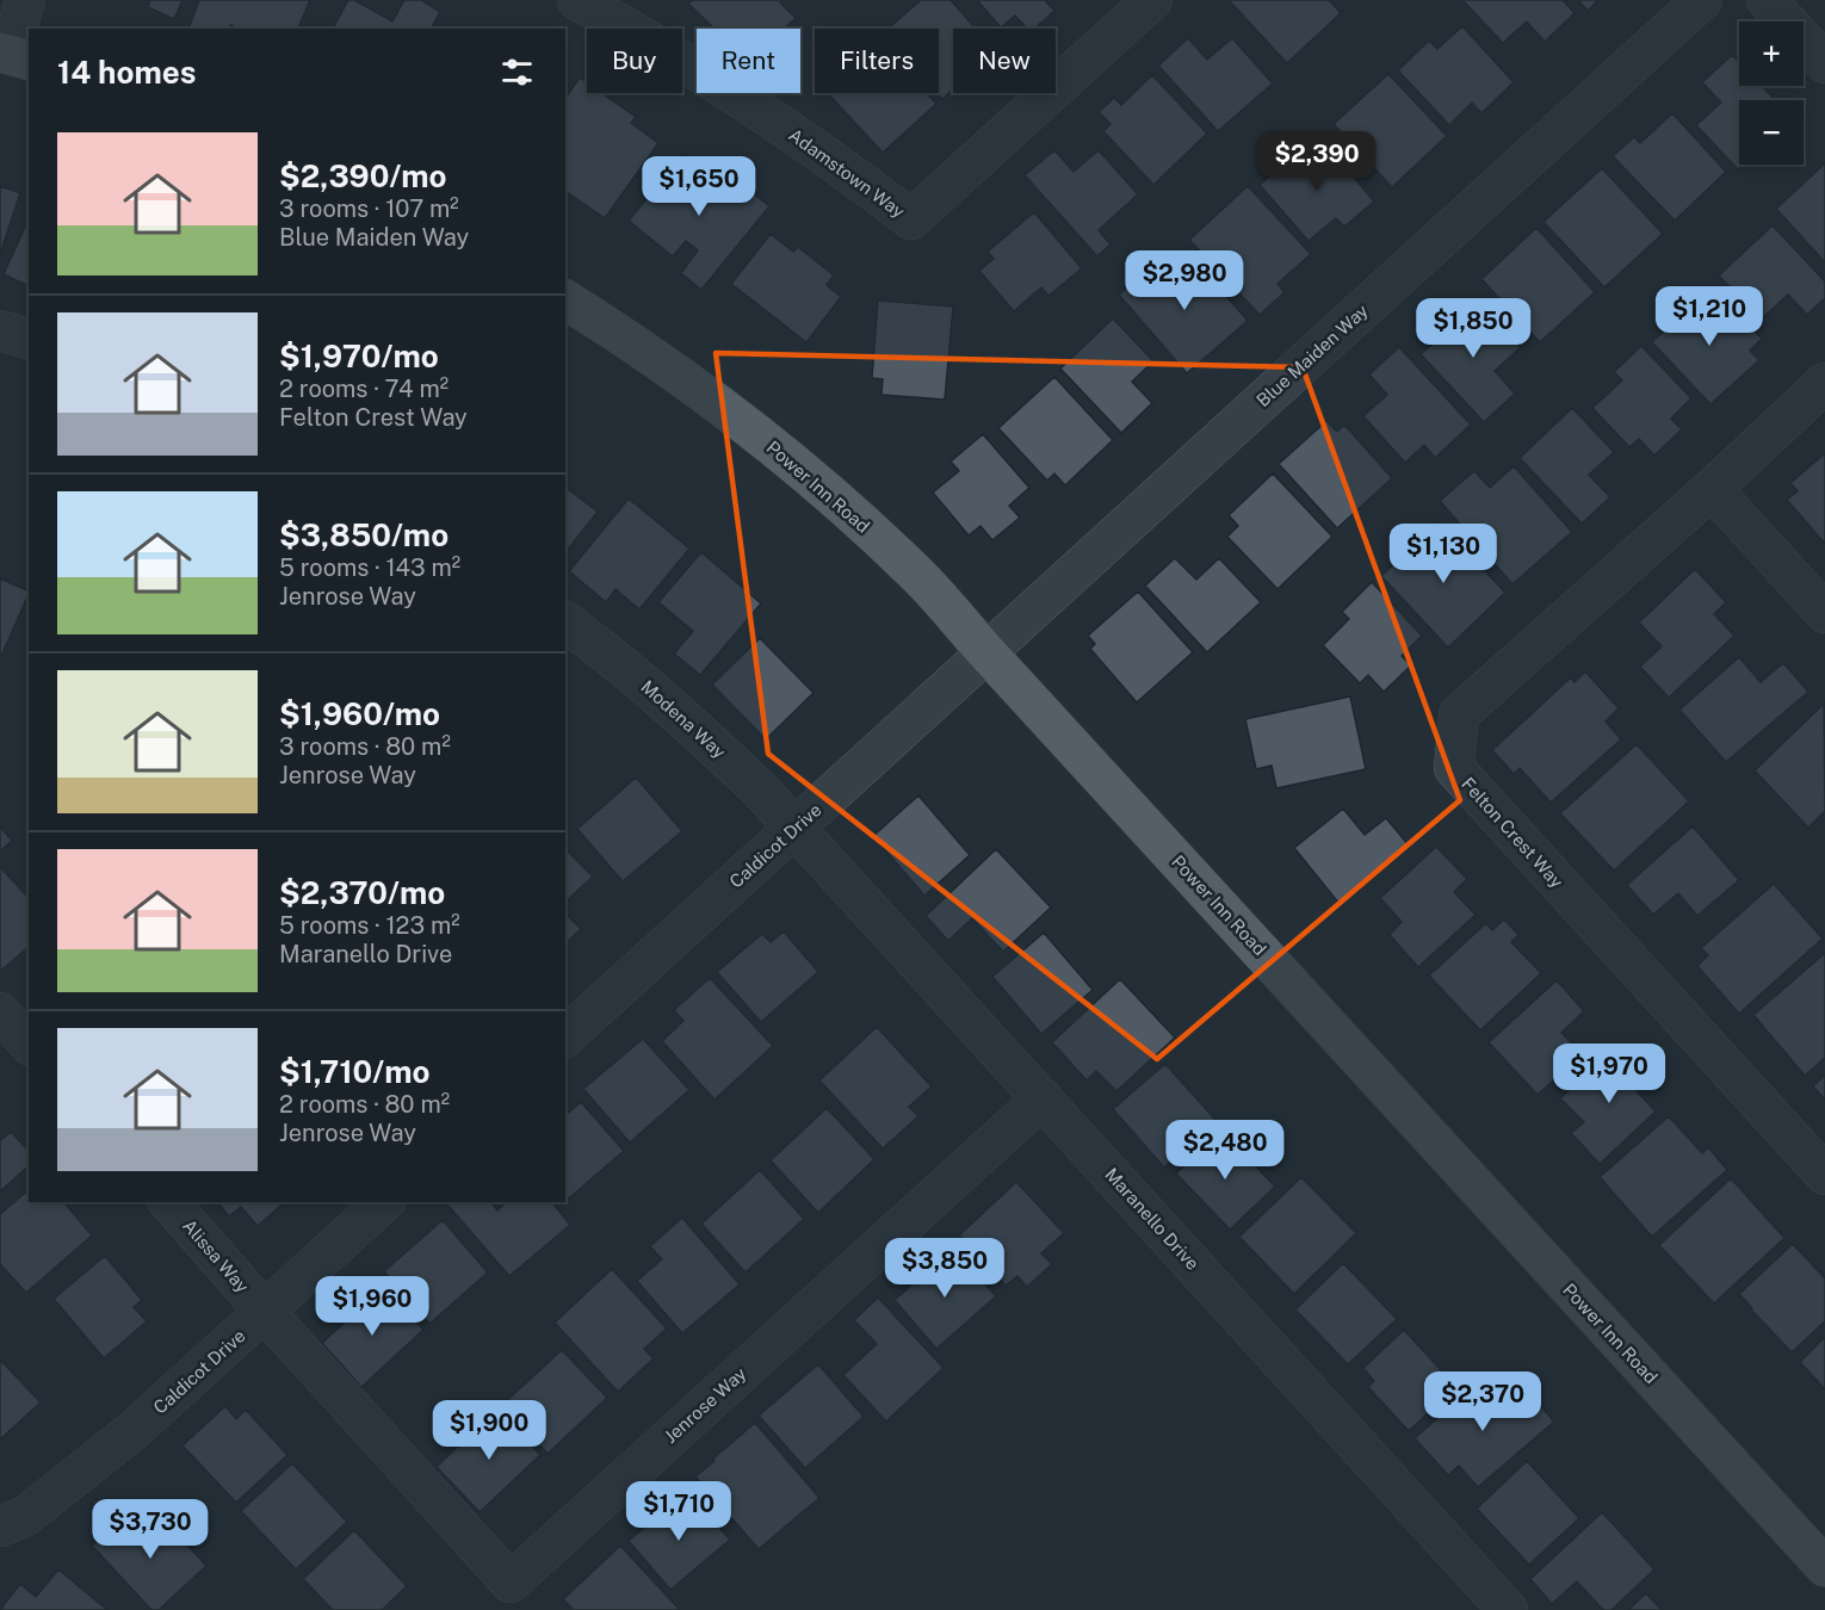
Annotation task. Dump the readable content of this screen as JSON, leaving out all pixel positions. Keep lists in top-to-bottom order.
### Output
{
  "streets": {
    "main road": ["Power Inn Road"],
    "street": [
      "Adamstown Way",
      "Blue Maiden Way",
      "Modena Way",
      "Felton Crest Way",
      "Caldicot Drive",
      "Maranello Drive",
      "Alissa Way",
      "Jenrose Way"
    ]
  },
  "crossings": [
    ["Blue Maiden Way", "Power Inn Road"],
    ["Blue Maiden Way", "Caldicot Drive"],
    ["Power Inn Road", "Caldicot Drive"],
    ["Modena Way", "Caldicot Drive"],
    ["Modena Way", "Maranello Drive"],
    ["Caldicot Drive", "Maranello Drive"],
    ["Caldicot Drive", "Alissa Way"],
    ["Caldicot Drive", "Jenrose Way"],
    ["Maranello Drive", "Jenrose Way"],
    ["Alissa Way", "Jenrose Way"]
  ],
  "page": {
    "map_buttons": ["+", "−"],
    "chip": [
      "Buy",
      "Rent",
      "Filters",
      "New"
    ],
    "heading": "14 homes",
    "list": [
      {
        "name": "$2,390/mo",
        "note": "3 rooms · 107 m² · Blue Maiden Way"
      },
      {
        "name": "$1,970/mo",
        "note": "2 rooms · 74 m² · Felton Crest Way"
      },
      {
        "name": "$3,850/mo",
        "note": "5 rooms · 143 m² · Jenrose Way"
      },
      {
        "name": "$1,960/mo",
        "note": "3 rooms · 80 m² · Jenrose Way"
      },
      {
        "name": "$2,370/mo",
        "note": "5 rooms · 123 m² · Maranello Drive"
      },
      {
        "name": "$1,710/mo",
        "note": "2 rooms · 80 m² · Jenrose Way"
      }
    ],
    "price": [
      "$2,390",
      "$1,650",
      "$2,980",
      "$1,210",
      "$1,850",
      "$1,130",
      "$1,970",
      "$2,480",
      "$3,850",
      "$1,960",
      "$2,370",
      "$1,900",
      "$1,710",
      "$3,730"
    ]
  }
}
